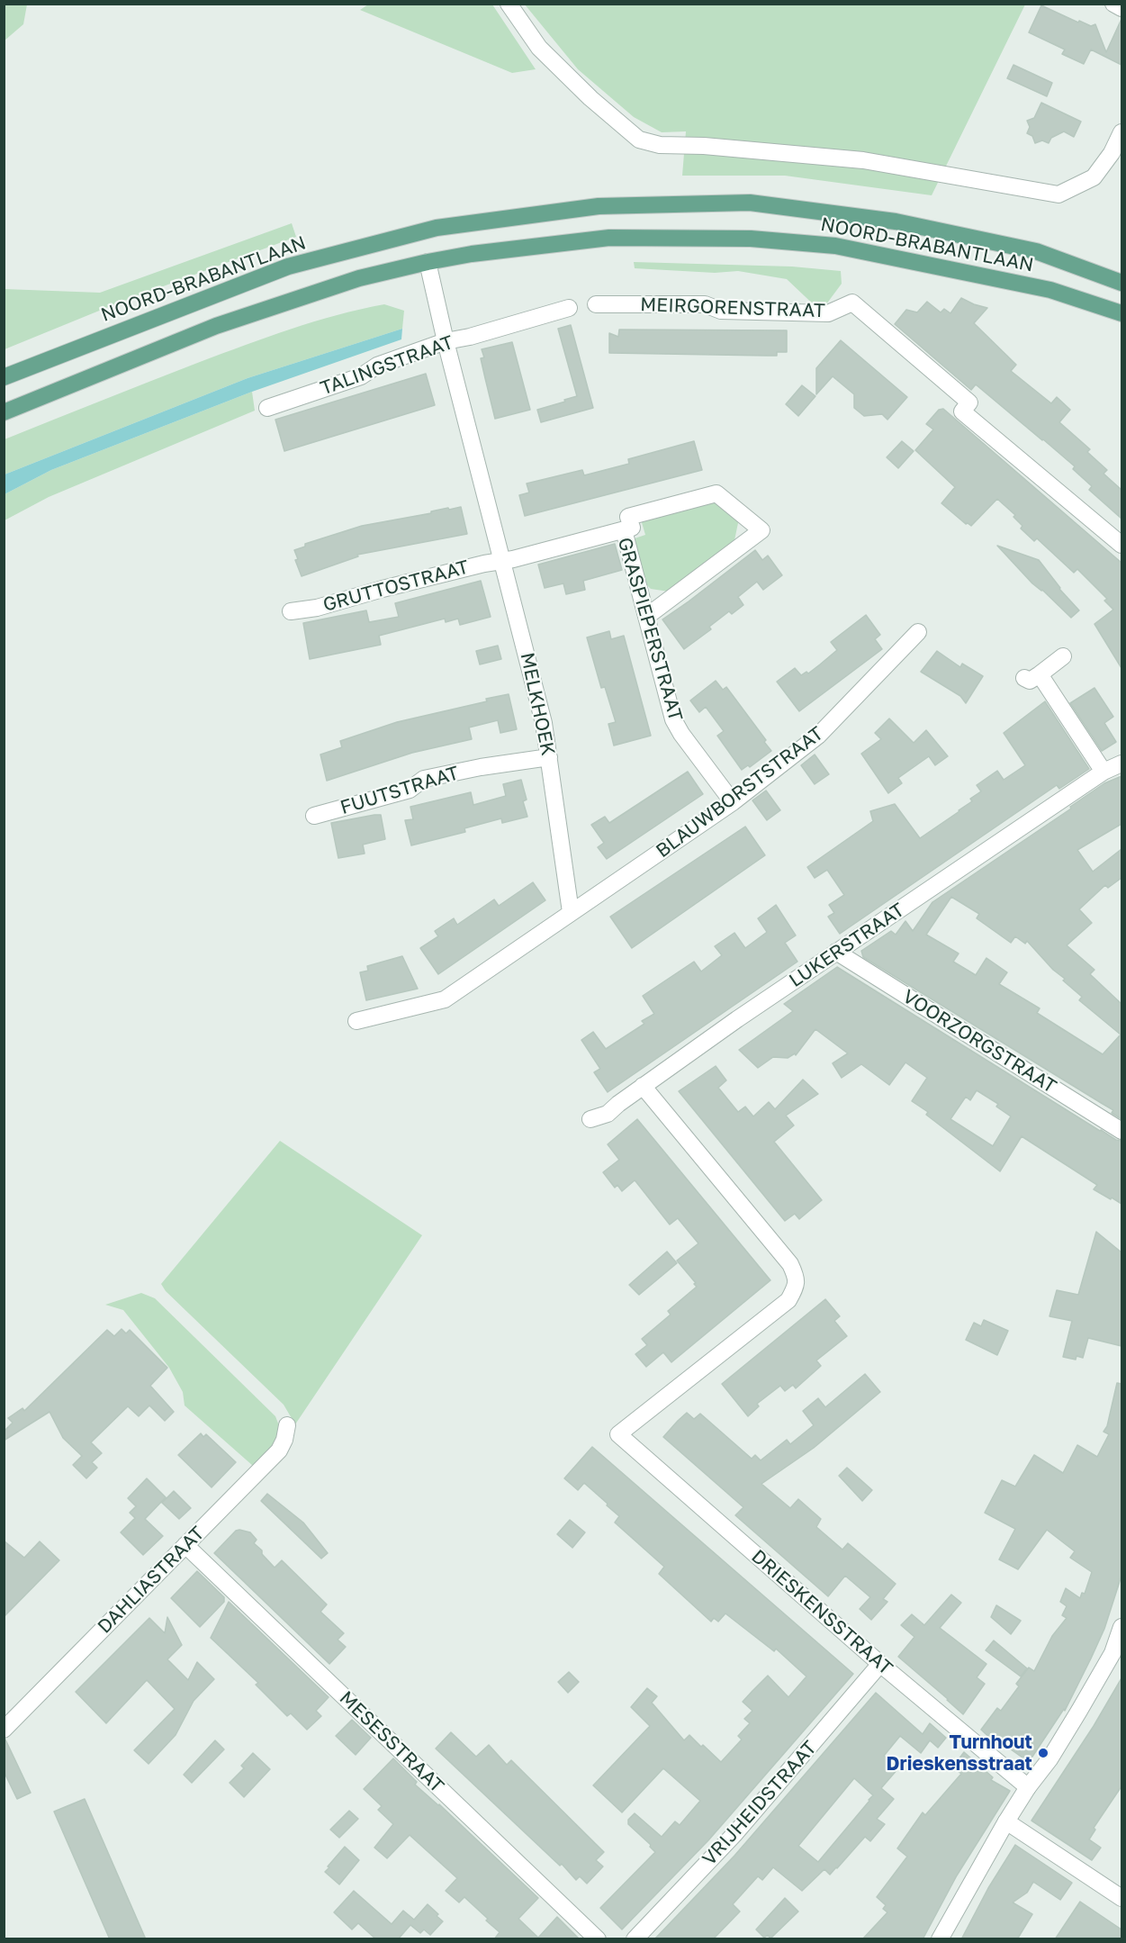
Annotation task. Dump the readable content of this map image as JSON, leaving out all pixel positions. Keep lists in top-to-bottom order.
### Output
{
  "streets": {
    "main road": ["NOORD-BRABANTLAAN"],
    "street": [
      "MEIRGORENSTRAAT",
      "TALINGSTRAAT",
      "GRUTTOSTRAAT",
      "GRASPIEPERSTRAAT",
      "MELKHOEK",
      "FUUTSTRAAT",
      "BLAUWBORSTSTRAAT",
      "LUKERSTRAAT",
      "VOORZORGSTRAAT",
      "DAHLIASTRAAT",
      "DRIESKENSSTRAAT",
      "MESESSTRAAT",
      "VRIJHEIDSTRAAT"
    ]
  },
  "crossings": [
    ["NOORD-BRABANTLAAN", "MELKHOEK"],
    ["TALINGSTRAAT", "MELKHOEK"],
    ["GRUTTOSTRAAT", "GRASPIEPERSTRAAT"],
    ["GRUTTOSTRAAT", "MELKHOEK"],
    ["GRASPIEPERSTRAAT", "MELKHOEK"],
    ["GRASPIEPERSTRAAT", "BLAUWBORSTSTRAAT"],
    ["MELKHOEK", "FUUTSTRAAT"],
    ["MELKHOEK", "BLAUWBORSTSTRAAT"],
    ["LUKERSTRAAT", "VOORZORGSTRAAT"],
    ["LUKERSTRAAT", "DRIESKENSSTRAAT"],
    ["DAHLIASTRAAT", "MESESSTRAAT"],
    ["DRIESKENSSTRAAT", "VRIJHEIDSTRAAT"]
  ],
  "places": ["Turnhout Drieskensstraat"]
}
